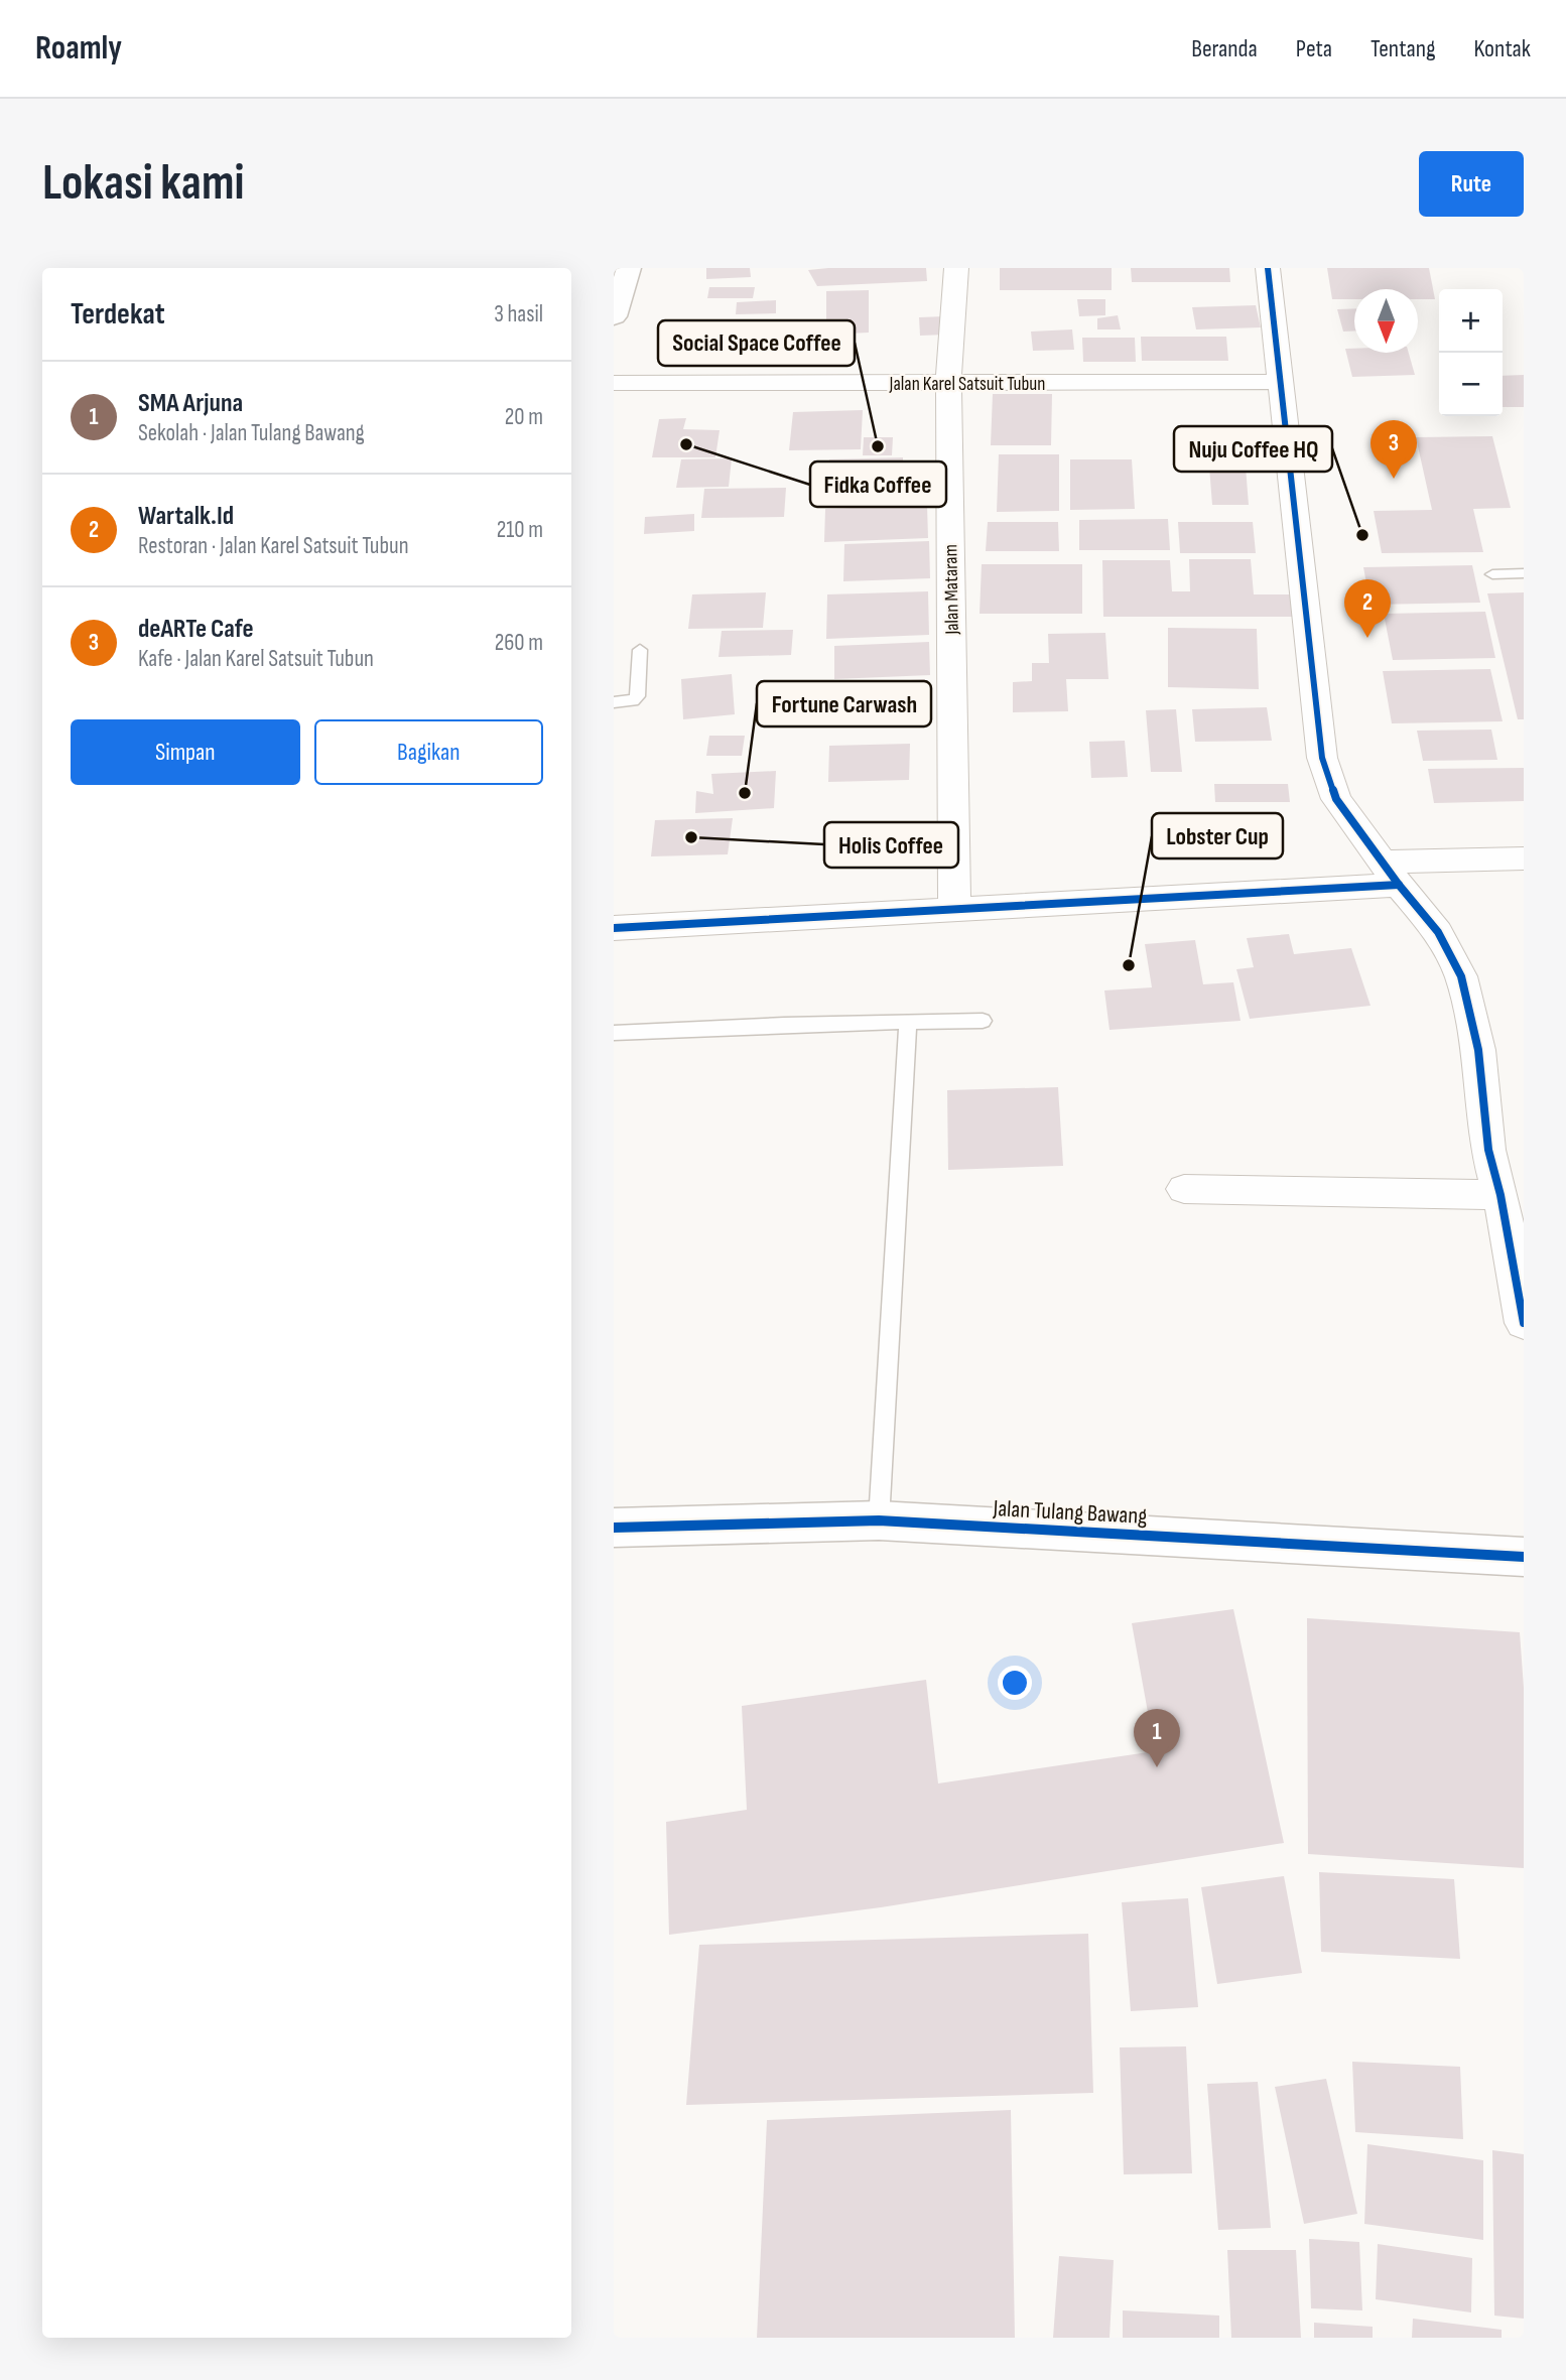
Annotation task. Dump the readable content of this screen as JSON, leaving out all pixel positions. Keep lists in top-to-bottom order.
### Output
{
  "streets": {
    "street": ["Jalan Karel Satsuit Tubun", "Jalan Mataram", "Jalan Tulang Bawang"]
  },
  "crossings": [
    ["Jalan Karel Satsuit Tubun", "Jalan Mataram"]
  ],
  "places": [
    "Fidka Coffee",
    "Social Space Coffee",
    "Nuju Coffee HQ",
    "Fortune Carwash",
    "Holis Coffee",
    "Lobster Cup"
  ],
  "north": "bottom",
  "page": {
    "header": "Roamly",
    "nav": [
      "Beranda",
      "Peta",
      "Tentang",
      "Kontak"
    ],
    "buttons": [
      "Rute",
      ["Simpan", "Bagikan"]
    ],
    "title": "Lokasi kami",
    "heading": ["Terdekat", "3 hasil"],
    "map_buttons": ["+", "−"],
    "list": [
      {
        "mark": "1",
        "name": "SMA Arjuna",
        "note": "Sekolah · Jalan Tulang Bawang",
        "value": "20 m"
      },
      {
        "mark": "2",
        "name": "Wartalk.Id",
        "note": "Restoran · Jalan Karel Satsuit Tubun",
        "value": "210 m"
      },
      {
        "mark": "3",
        "name": "deARTe Cafe",
        "note": "Kafe · Jalan Karel Satsuit Tubun",
        "value": "260 m"
      }
    ],
    "pins": ["3", "2", "1"]
  }
}
